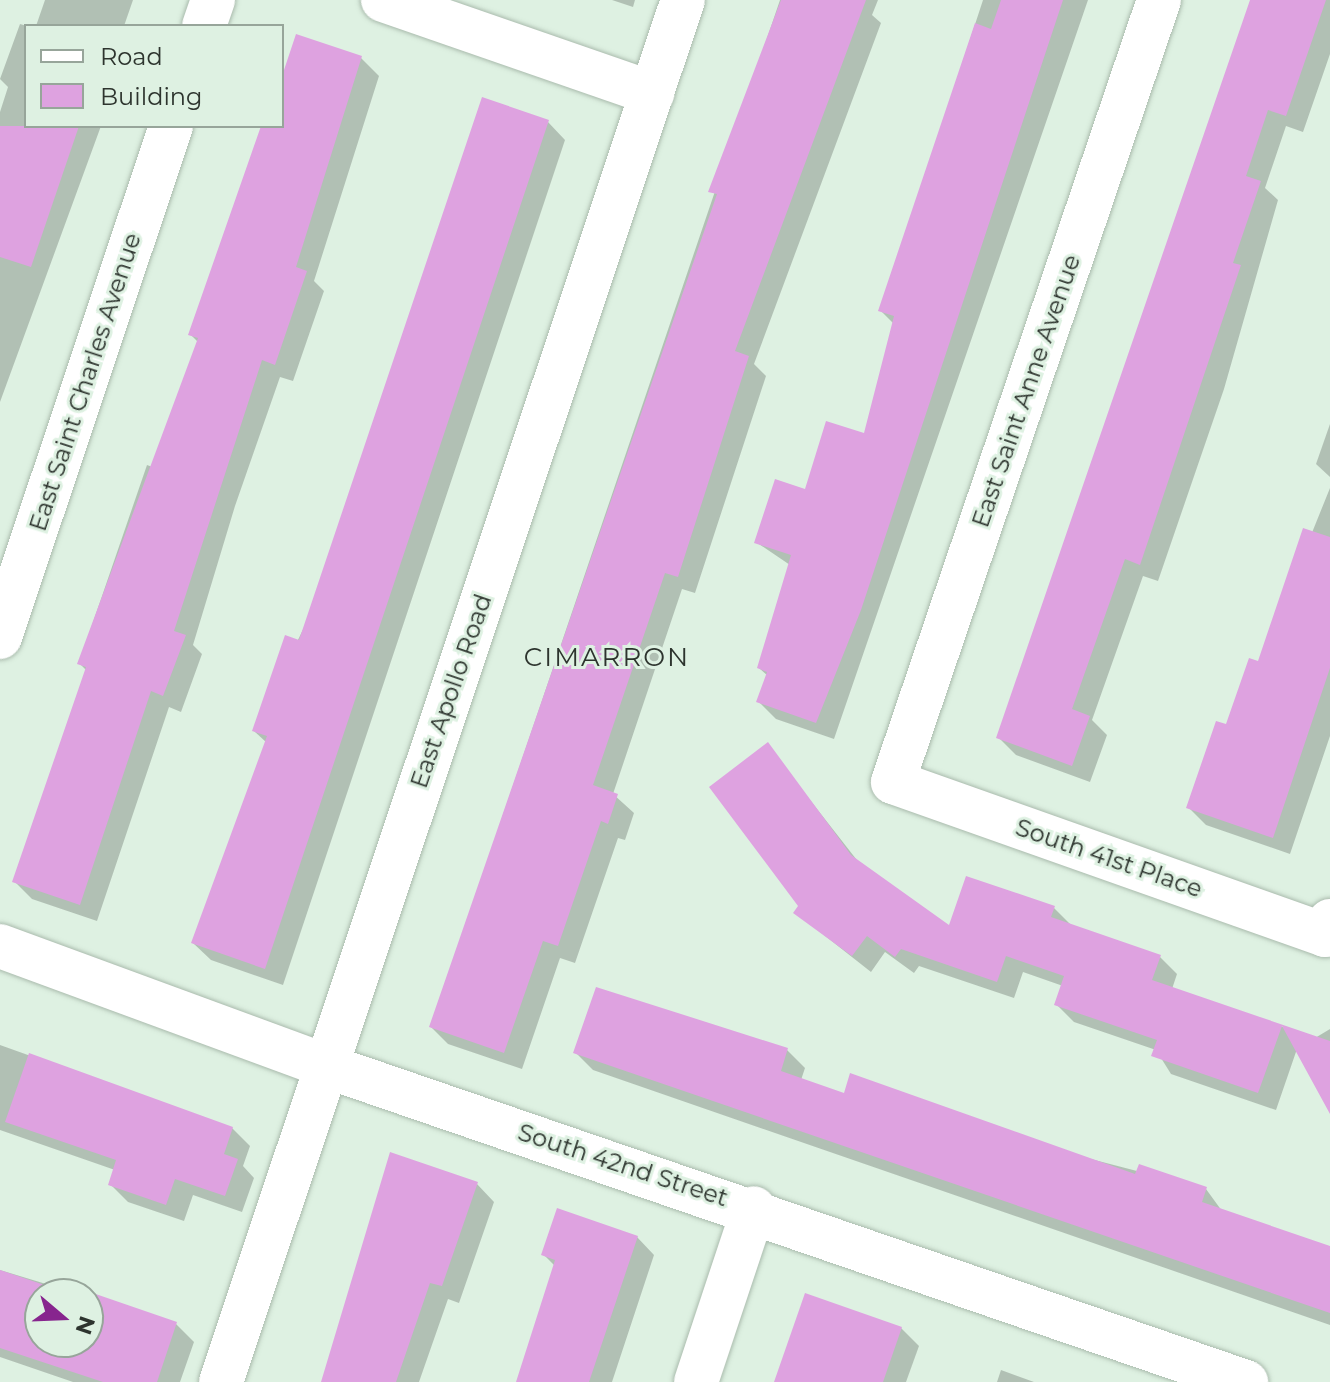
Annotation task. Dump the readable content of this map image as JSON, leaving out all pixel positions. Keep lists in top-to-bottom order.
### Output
{
  "streets": {
    "street": [
      "East Saint Charles Avenue",
      "East Saint Anne Avenue",
      "East Apollo Road",
      "South 41st Place",
      "South 42nd Street"
    ]
  },
  "crossings": [
    ["East Saint Anne Avenue", "South 41st Place"],
    ["East Apollo Road", "South 42nd Street"]
  ],
  "districts": ["CIMARRON"],
  "legend": ["Road", "Building"],
  "north": "right"
}
